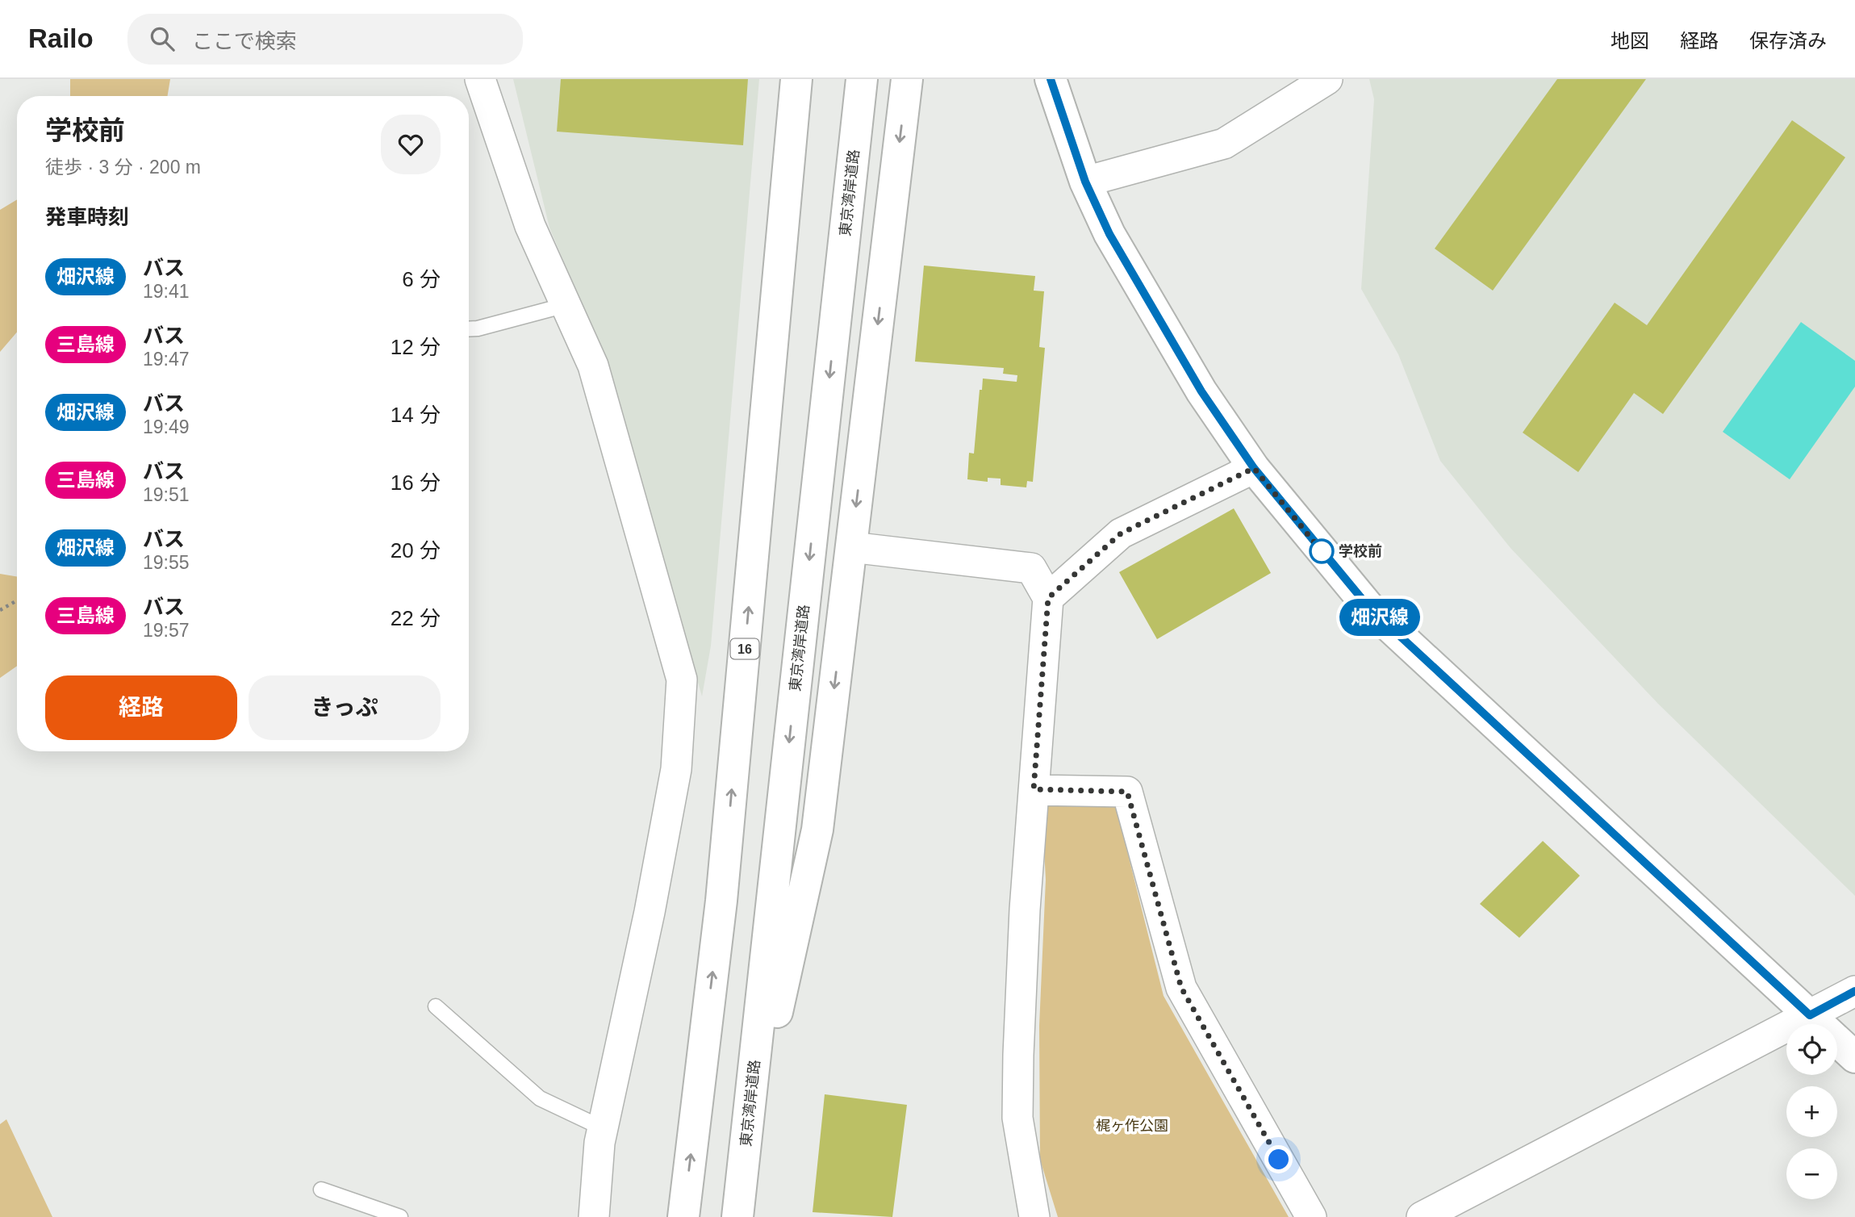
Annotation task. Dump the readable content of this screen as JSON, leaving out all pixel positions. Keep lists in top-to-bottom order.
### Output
{
  "streets": {
    "main road": ["東京湾岸道路", "16"]
  },
  "parks": ["梶ヶ作公園"],
  "places": ["学校前"],
  "lines": ["bus line 畑沢線"],
  "page": {
    "header": "Railo",
    "search": "ここで検索",
    "nav": ["地図", "経路", "保存済み"],
    "on_map": "畑沢線",
    "heading": [
      ["学校前", "徒歩 · 3 分 · 200 m"],
      "発車時刻"
    ],
    "list": [
      {
        "mark": "畑沢線",
        "name": "バス",
        "note": "19:41",
        "value": "6 分"
      },
      {
        "mark": "三島線",
        "name": "バス",
        "note": "19:47",
        "value": "12 分"
      },
      {
        "mark": "畑沢線",
        "name": "バス",
        "note": "19:49",
        "value": "14 分"
      },
      {
        "mark": "三島線",
        "name": "バス",
        "note": "19:51",
        "value": "16 分"
      },
      {
        "mark": "畑沢線",
        "name": "バス",
        "note": "19:55",
        "value": "20 分"
      },
      {
        "mark": "三島線",
        "name": "バス",
        "note": "19:57",
        "value": "22 分"
      }
    ],
    "buttons": ["経路", "きっぷ"],
    "map_buttons": ["+", "−"]
  }
}
